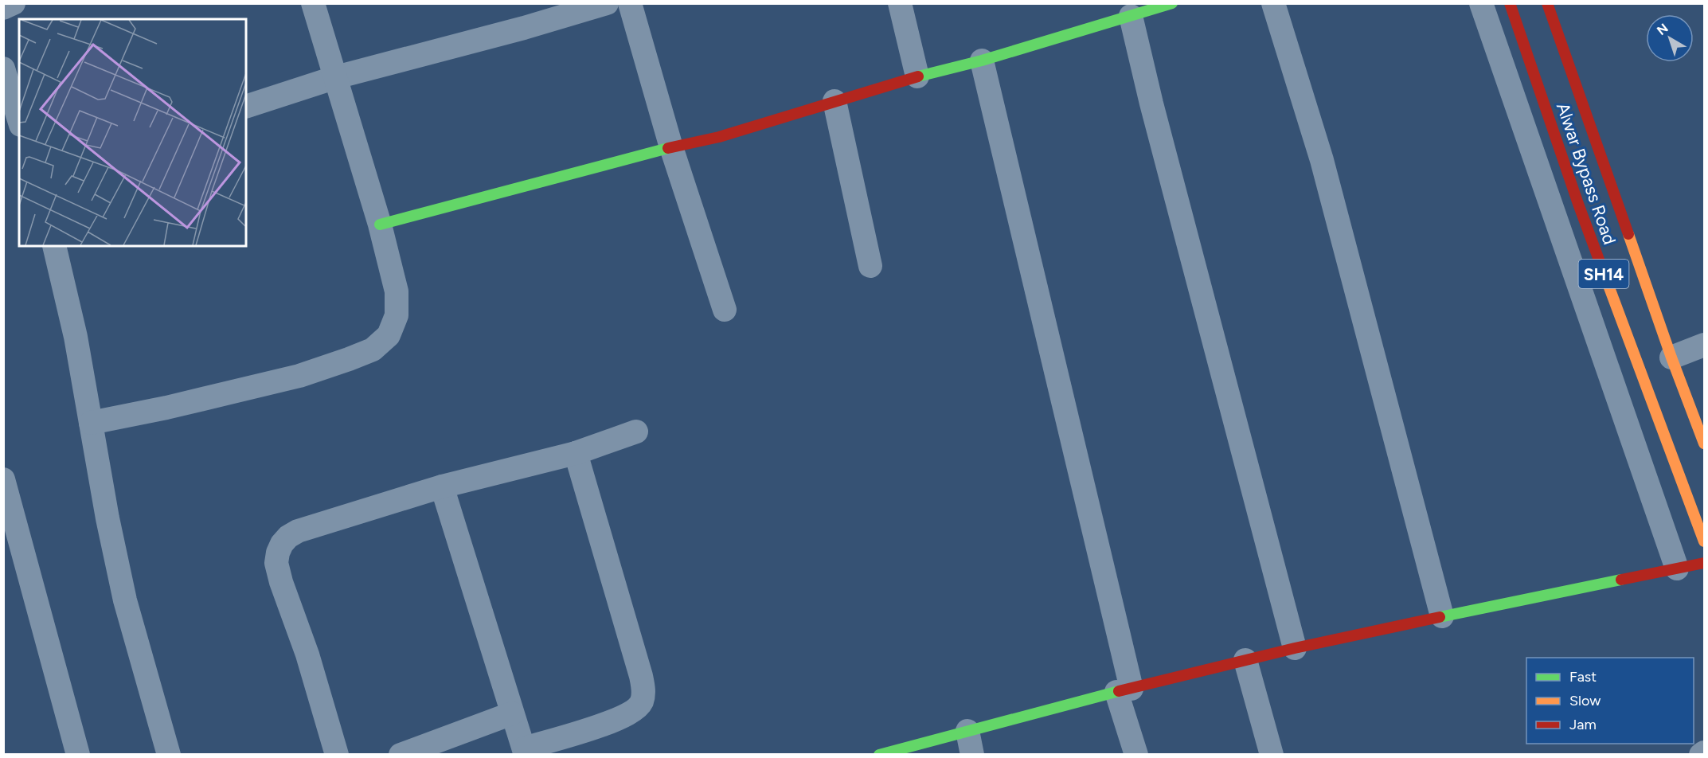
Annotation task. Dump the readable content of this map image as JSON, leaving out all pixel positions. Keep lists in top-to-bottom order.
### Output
{
  "streets": {
    "street": ["Alwar Bypass Road", "SH14"]
  },
  "legend": ["Fast", "Slow", "Jam"],
  "north": "top left"
}
